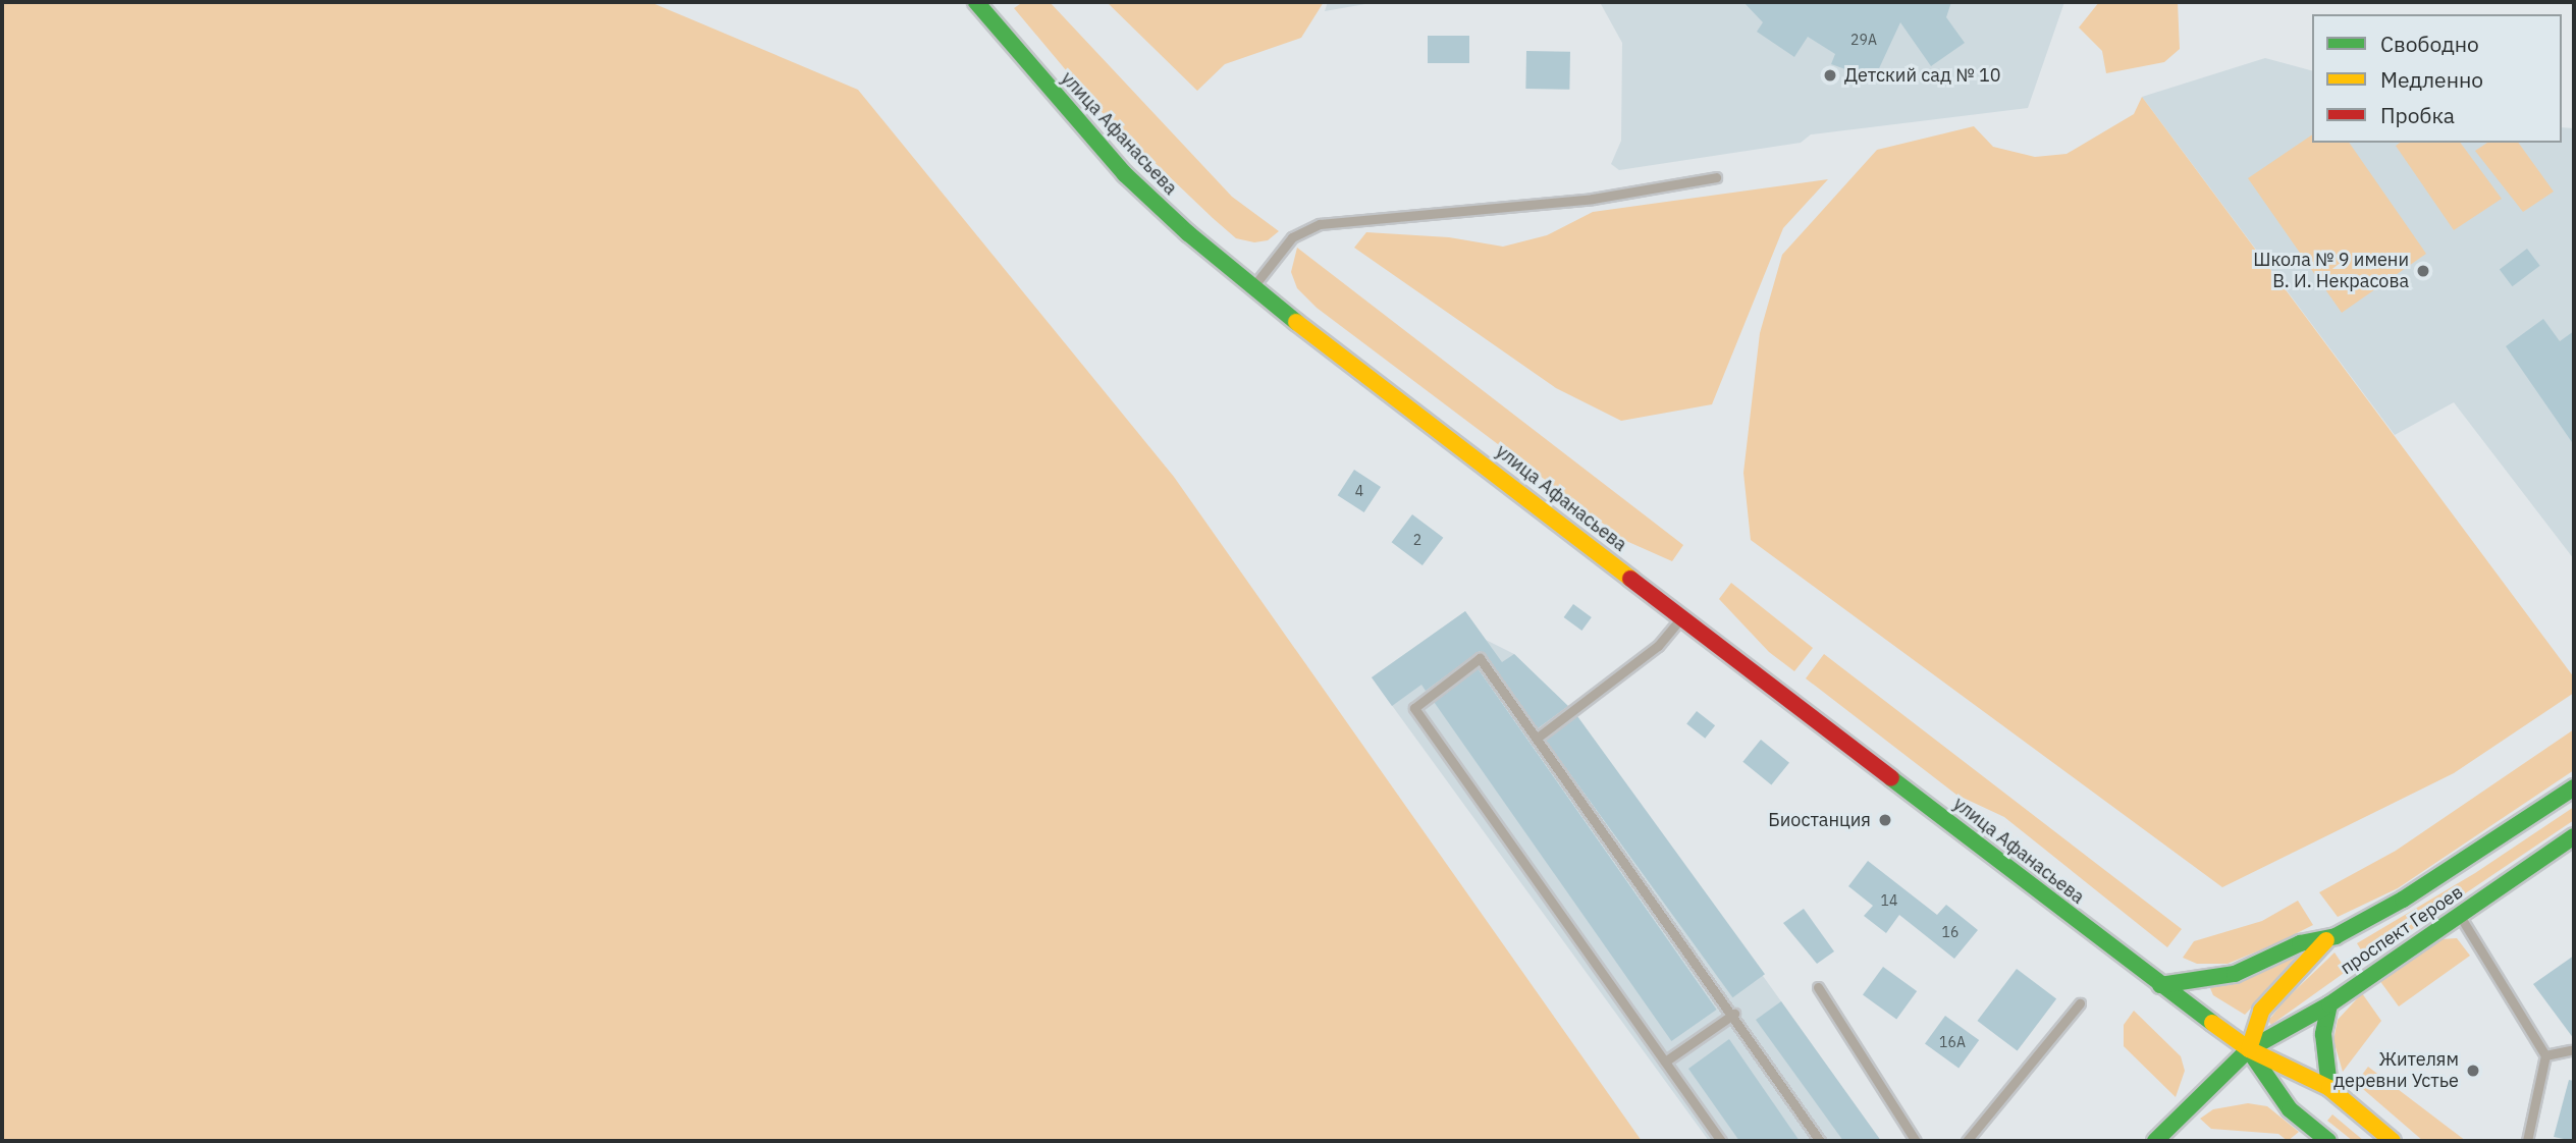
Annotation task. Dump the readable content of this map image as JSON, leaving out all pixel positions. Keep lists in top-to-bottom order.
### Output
{
  "streets": {
    "main road": ["улица Афанасьева", "проспект Героев"]
  },
  "crossings": [
    ["улица Афанасьева", "проспект Героев"]
  ],
  "places": [
    "Детский сад № 10",
    "Школа № 9 имени В. И. Некрасова",
    "Биостанция",
    "Жителям деревни Устье"
  ],
  "house_numbers": [
    "29А",
    "4",
    "2",
    "14",
    "16",
    "16А"
  ],
  "legend": ["Свободно", "Медленно", "Пробка"]
}
